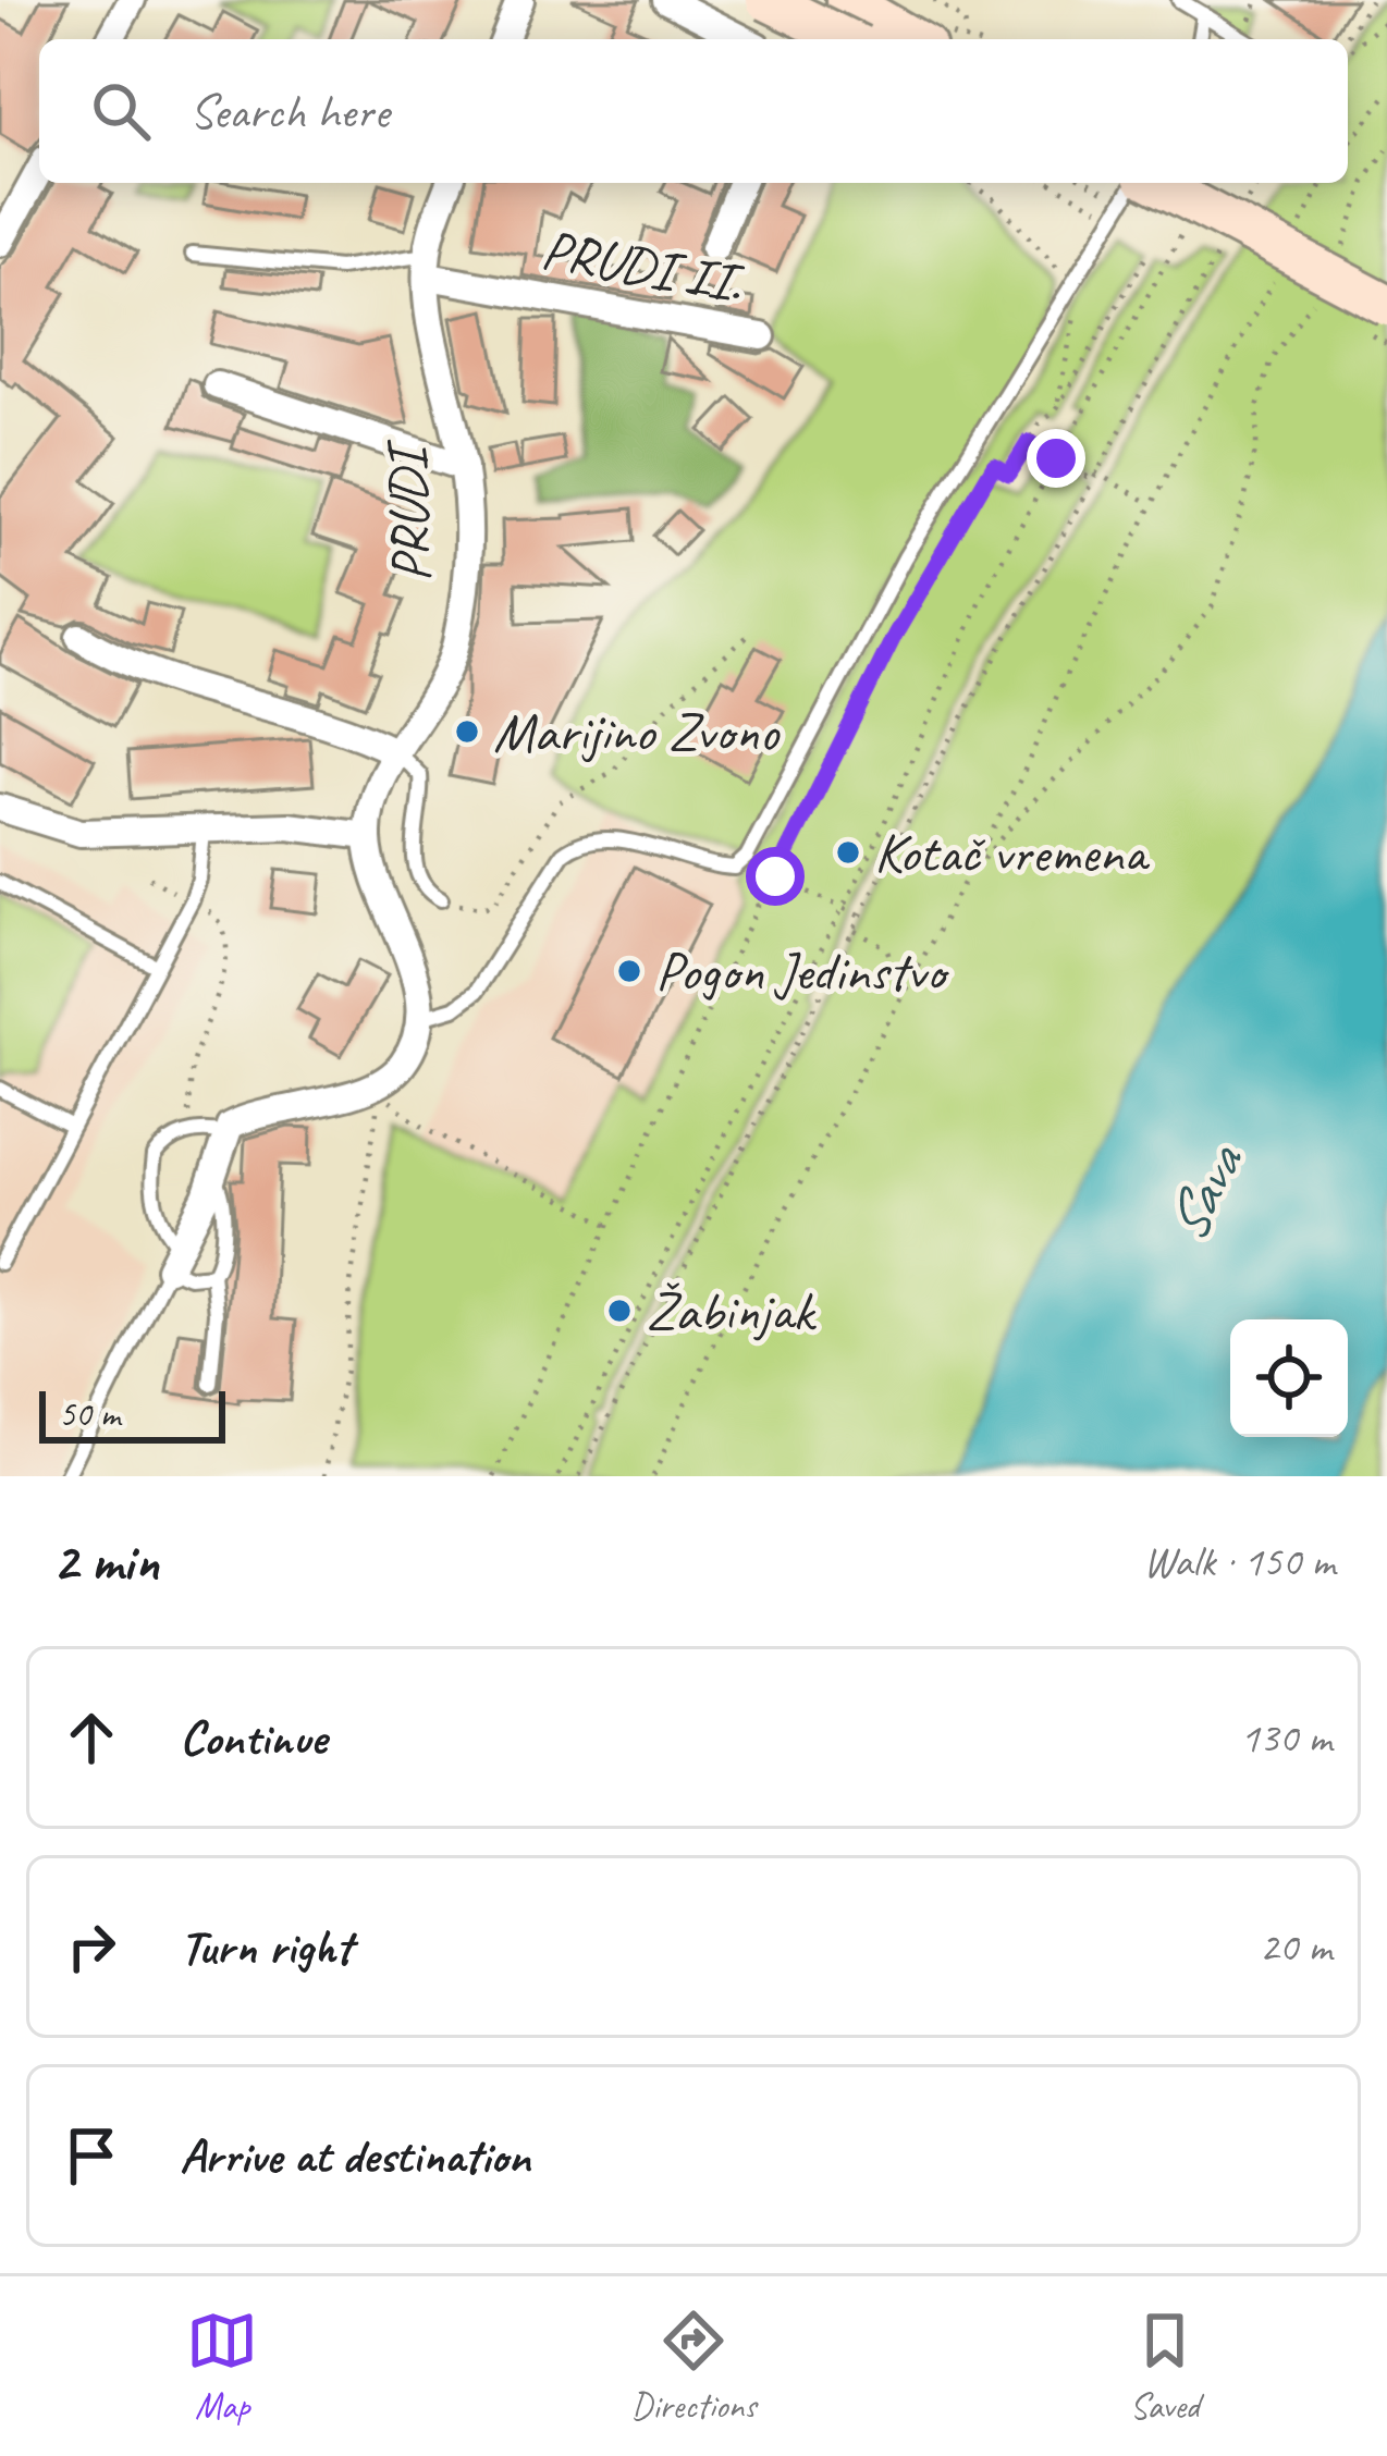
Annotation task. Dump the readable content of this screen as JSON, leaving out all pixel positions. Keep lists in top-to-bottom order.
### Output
{
  "streets": {
    "street": ["PRUDI II.", "PRUDI"]
  },
  "crossings": [
    ["PRUDI II.", "PRUDI"]
  ],
  "water": ["Sava"],
  "places": [
    "Marijino Zvono",
    "Kotač vremena",
    "Pogon Jedinstvo",
    "Žabinjak"
  ],
  "scale_bar": "50 m",
  "page": {
    "search": "Search here",
    "scale": "50 m",
    "heading": ["2 min", "Walk · 150 m"],
    "list": [
      ["Continue", "130 m"],
      ["Turn right", "20 m"],
      "Arrive at destination"
    ],
    "nav": ["Map", "Directions", "Saved"]
  }
}
